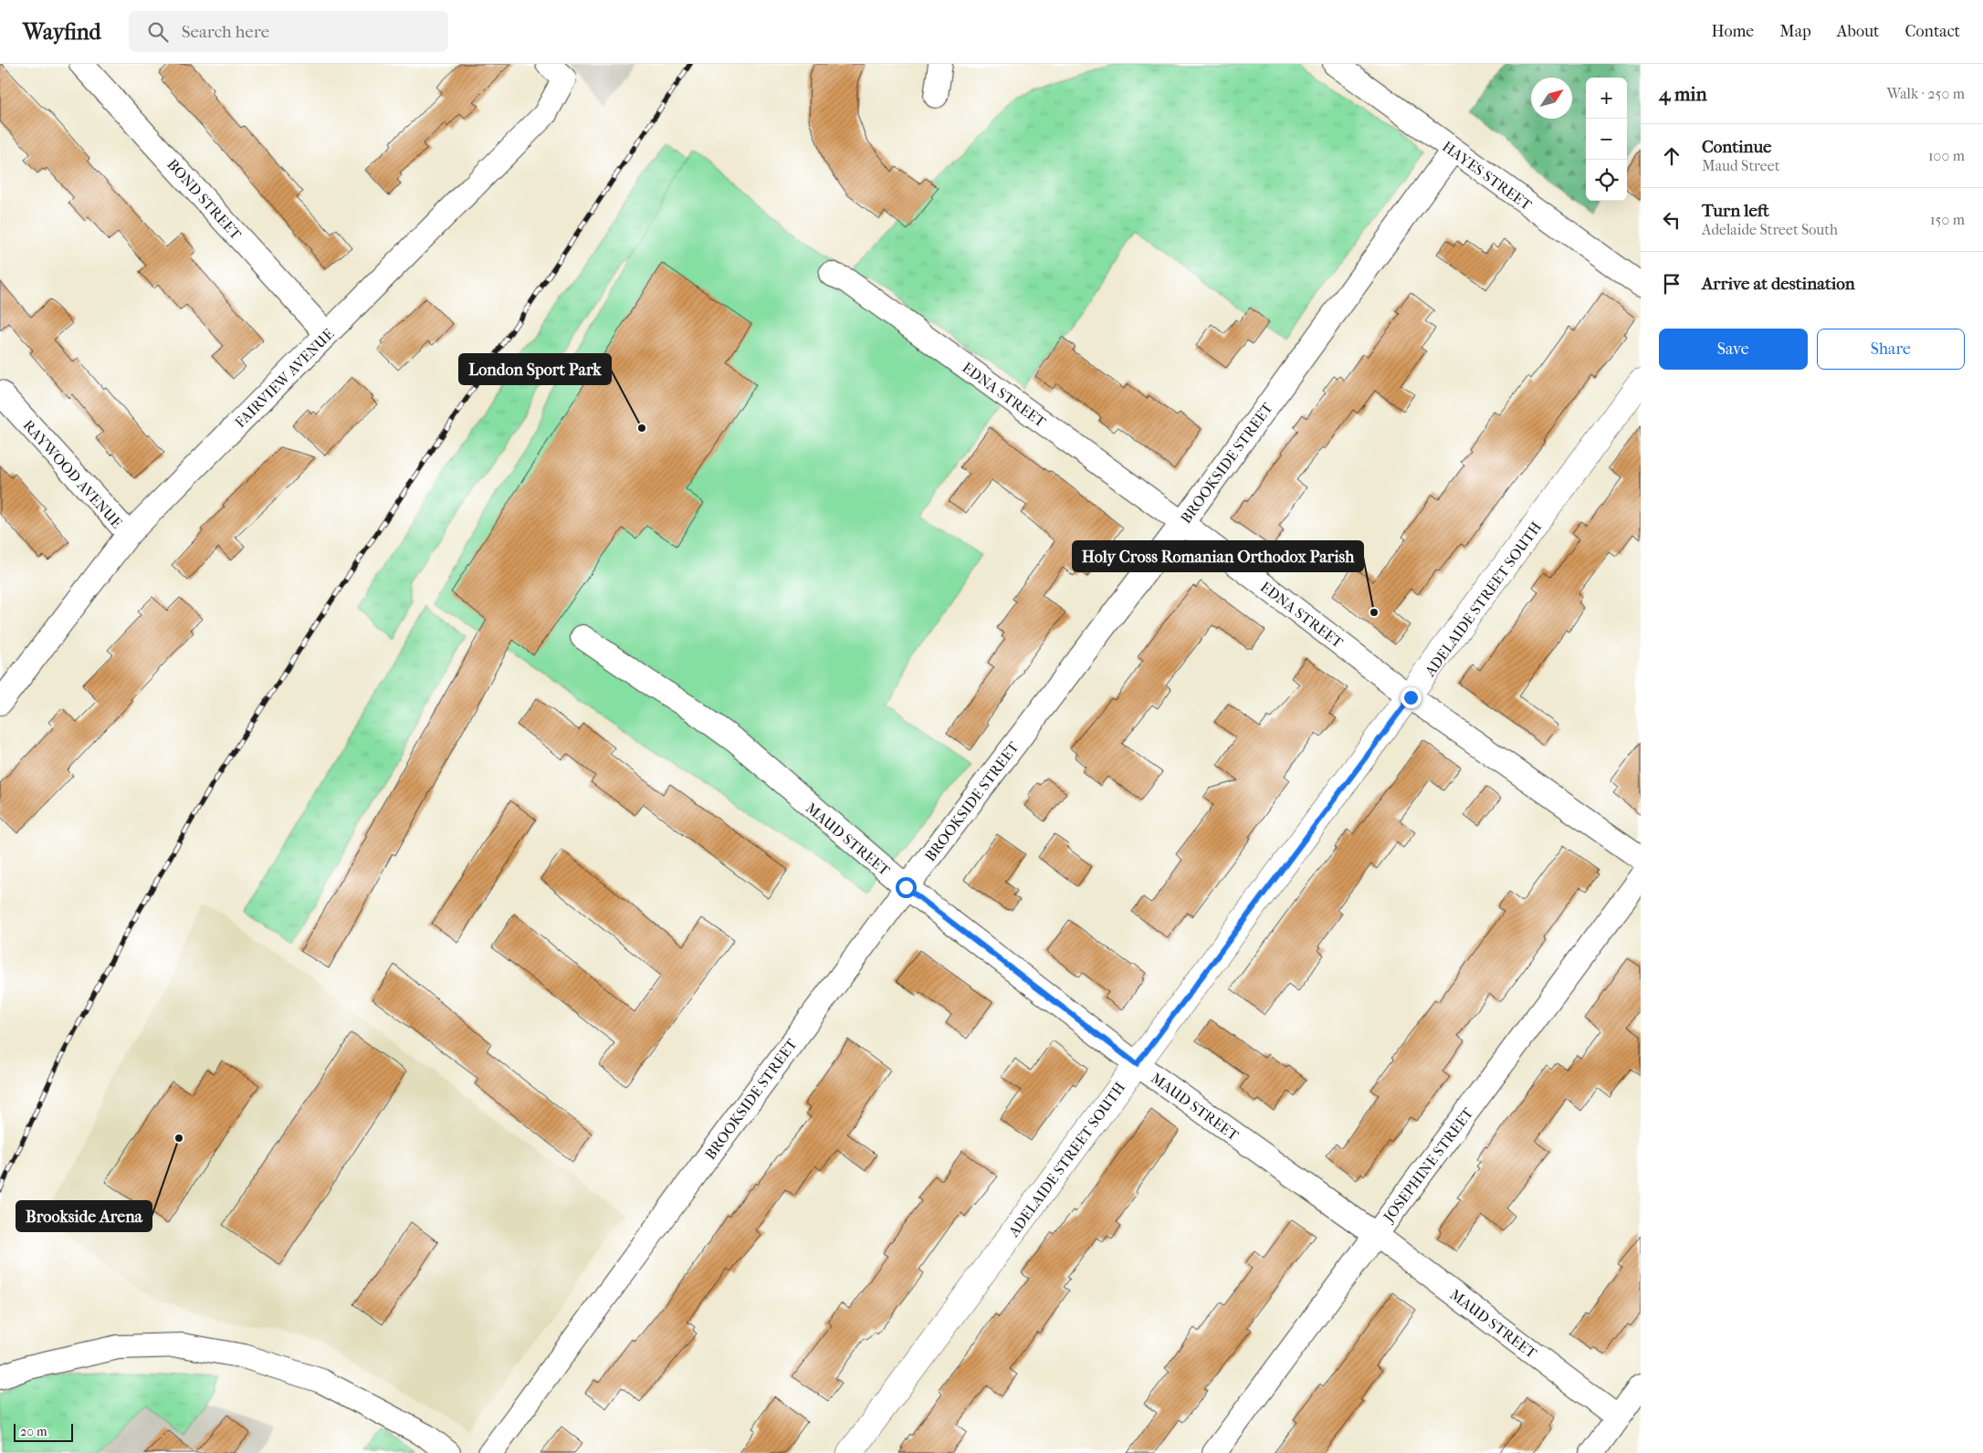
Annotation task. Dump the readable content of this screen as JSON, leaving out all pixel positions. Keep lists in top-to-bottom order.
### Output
{
  "streets": {
    "main road": ["ADELAIDE STREET SOUTH"],
    "street": [
      "HAYES STREET",
      "BOND STREET",
      "FAIRVIEW AVENUE",
      "EDNA STREET",
      "BROOKSIDE STREET",
      "RAYWOOD AVENUE",
      "MAUD STREET",
      "JOSEPHINE STREET"
    ]
  },
  "crossings": [
    ["HAYES STREET", "BROOKSIDE STREET"],
    ["BOND STREET", "FAIRVIEW AVENUE"],
    ["FAIRVIEW AVENUE", "RAYWOOD AVENUE"],
    ["EDNA STREET", "BROOKSIDE STREET"],
    ["EDNA STREET", "ADELAIDE STREET SOUTH"],
    ["BROOKSIDE STREET", "MAUD STREET"],
    ["ADELAIDE STREET SOUTH", "MAUD STREET"],
    ["MAUD STREET", "JOSEPHINE STREET"]
  ],
  "places": ["London Sport Park", "Holy Cross Romanian Orthodox Parish", "Brookside Arena"],
  "scale_bar": "20 m",
  "north": "top right",
  "page": {
    "header": "Wayfind",
    "search": "Search here",
    "nav": [
      "Home",
      "Map",
      "About",
      "Contact"
    ],
    "heading": ["4 min", "Walk · 250 m"],
    "map_buttons": ["+", "−"],
    "list": [
      ["Continue", "Maud Street", "100 m"],
      ["Turn left", "Adelaide Street South", "150 m"],
      "Arrive at destination"
    ],
    "buttons": ["Save", "Share"],
    "scale": "20 m"
  }
}
